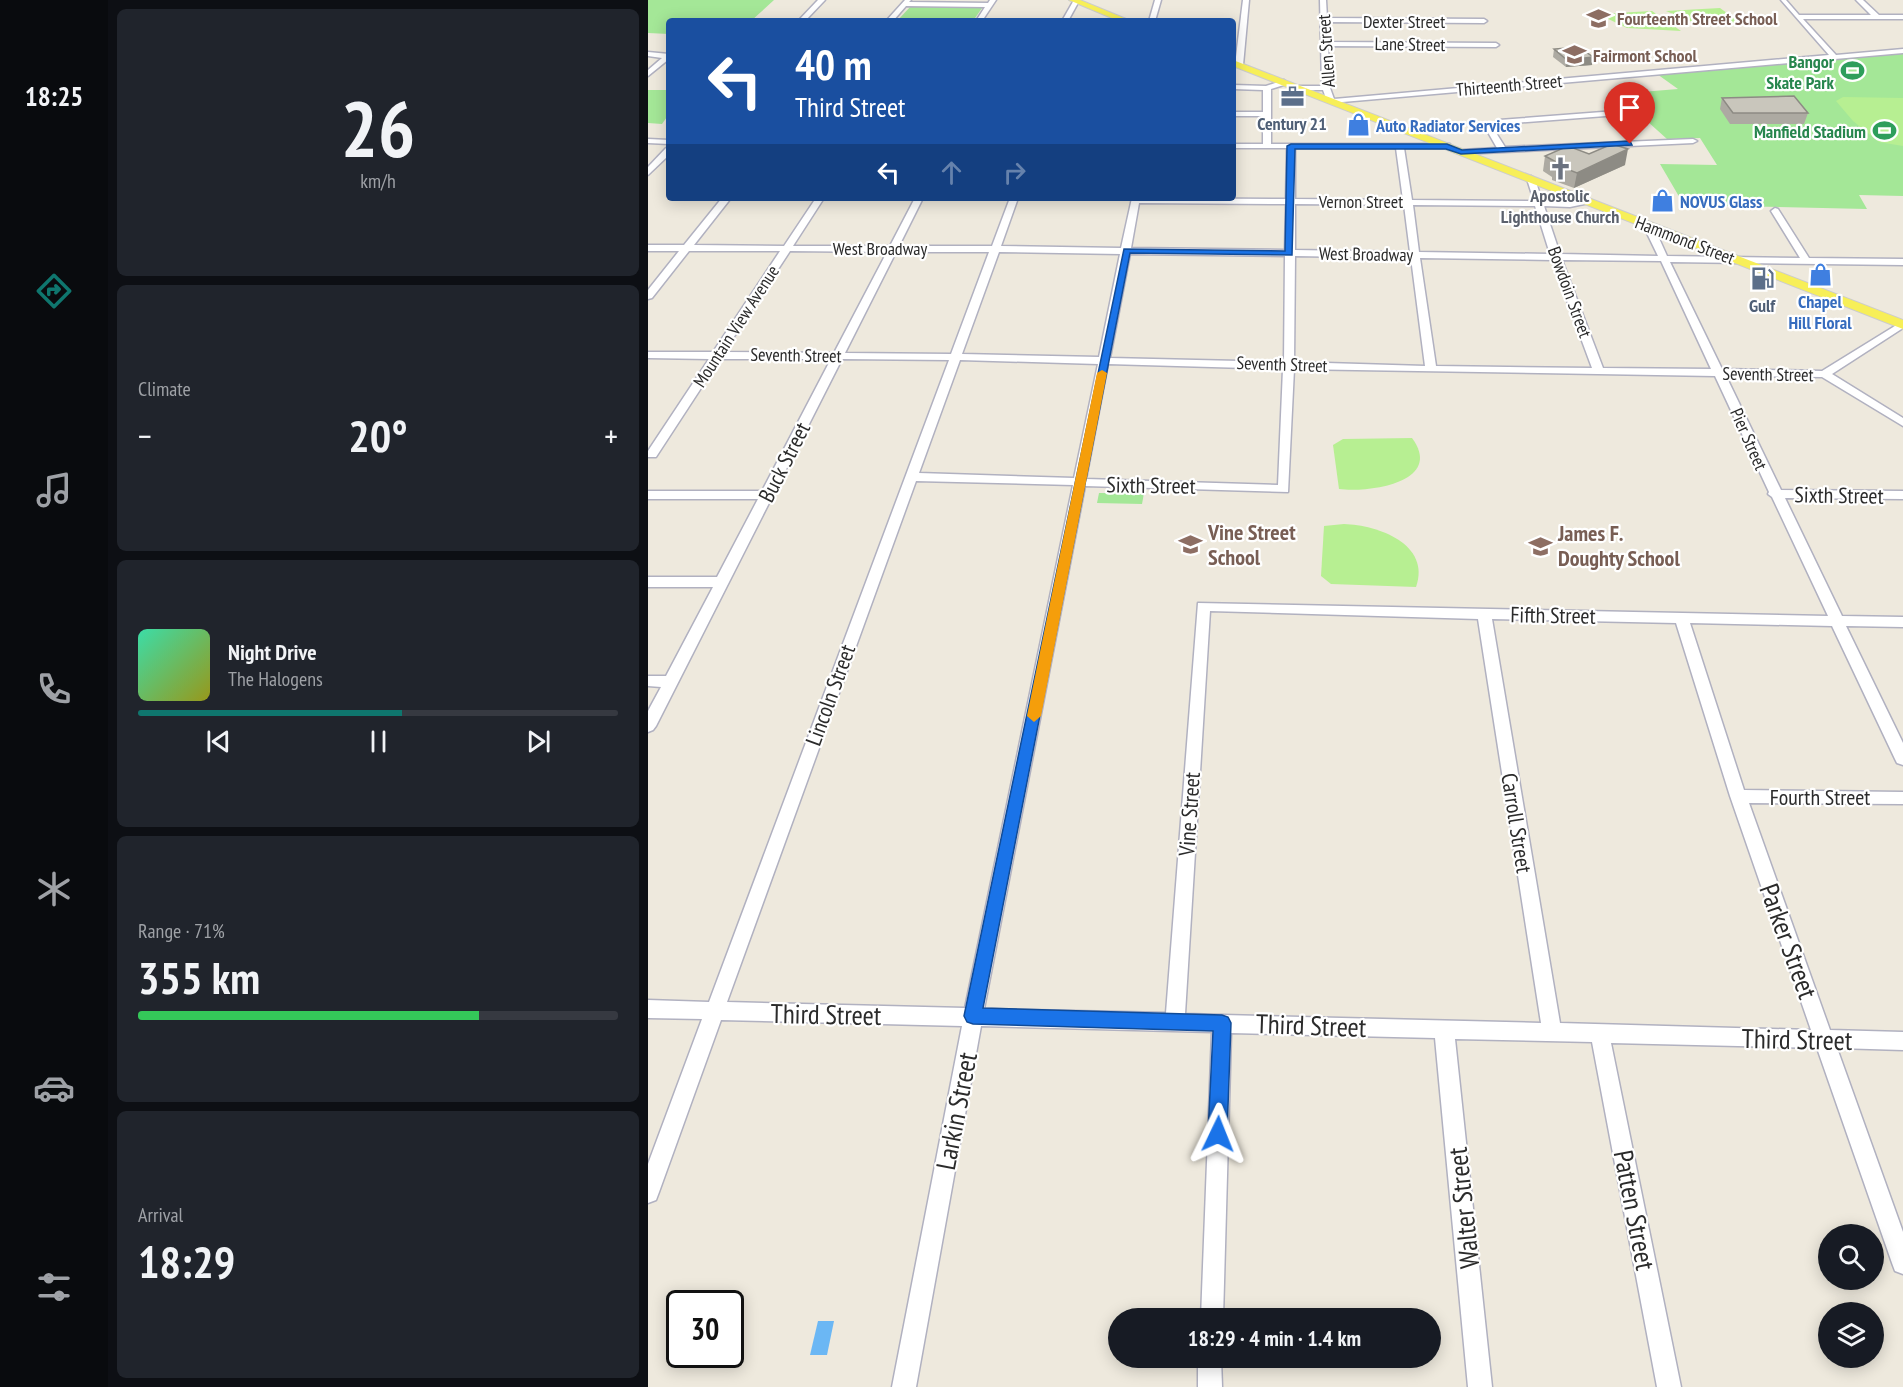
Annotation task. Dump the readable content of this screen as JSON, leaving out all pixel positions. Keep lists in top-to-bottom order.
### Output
{
  "streets": {
    "main road": ["Hammond Street"],
    "street": [
      "Dexter Street",
      "Lane Street",
      "Allen Street",
      "Thirteenth Street",
      "Vernon Street",
      "West Broadway",
      "Bowdoin Street",
      "Mountain View Avenue",
      "Seventh Street",
      "Pier Street",
      "Buck Street",
      "Sixth Street",
      "Fifth Street",
      "Lincoln Street",
      "Fourth Street",
      "Vine Street",
      "Carroll Street",
      "Parker Street",
      "Third Street",
      "Larkin Street",
      "Walter Street",
      "Patten Street"
    ]
  },
  "crossings": [
    ["Dexter Street", "Allen Street"],
    ["Lane Street", "Allen Street"],
    ["Allen Street", "Thirteenth Street"],
    ["Allen Street", "Hammond Street"],
    ["Thirteenth Street", "Hammond Street"],
    ["Vernon Street", "Hammond Street"],
    ["Vernon Street", "Bowdoin Street"],
    ["Hammond Street", "West Broadway"],
    ["Hammond Street", "Bowdoin Street"],
    ["Hammond Street", "Seventh Street"],
    ["Hammond Street", "Pier Street"],
    ["West Broadway", "Bowdoin Street"],
    ["West Broadway", "Mountain View Avenue"],
    ["West Broadway", "Pier Street"],
    ["West Broadway", "Buck Street"],
    ["West Broadway", "Lincoln Street"],
    ["West Broadway", "Larkin Street"],
    ["Bowdoin Street", "Seventh Street"],
    ["Mountain View Avenue", "Seventh Street"],
    ["Seventh Street", "Pier Street"],
    ["Seventh Street", "Buck Street"],
    ["Seventh Street", "Sixth Street"],
    ["Seventh Street", "Lincoln Street"],
    ["Seventh Street", "Larkin Street"],
    ["Pier Street", "Sixth Street"],
    ["Pier Street", "Fifth Street"],
    ["Sixth Street", "Lincoln Street"],
    ["Sixth Street", "Larkin Street"],
    ["Fifth Street", "Vine Street"],
    ["Fifth Street", "Carroll Street"],
    ["Fifth Street", "Parker Street"],
    ["Lincoln Street", "Third Street"],
    ["Fourth Street", "Parker Street"],
    ["Vine Street", "Third Street"],
    ["Carroll Street", "Third Street"],
    ["Parker Street", "Third Street"],
    ["Third Street", "Larkin Street"],
    ["Third Street", "Walter Street"],
    ["Third Street", "Patten Street"]
  ],
  "places": {
    "school or university": [
      "Fourteenth Street School",
      "Fairmont School",
      "Vine Street School",
      "James F. Doughty School"
    ],
    "sports": ["Bangor Skate Park", "Manfield Stadium"],
    "office": ["Century 21"],
    "shop": ["Auto Radiator Services", "NOVUS Glass", "Chapel Hill Floral"],
    "church": ["Apostolic Lighthouse Church"],
    "fuel station": ["Gulf"]
  },
  "page": {
    "tabs": "18:25",
    "tile": [
      ["26", "km/h"],
      "Climate",
      ["Range · 71%", "355 km"],
      ["Arrival", "18:29"]
    ],
    "turn": ["40 m", "Third Street"],
    "heat": ["−", "20°", "+"],
    "song": ["Night Drive", "The Halogens"],
    "limit": "30",
    "trip": "18:29 · 4 min · 1.4 km"
  }
}
